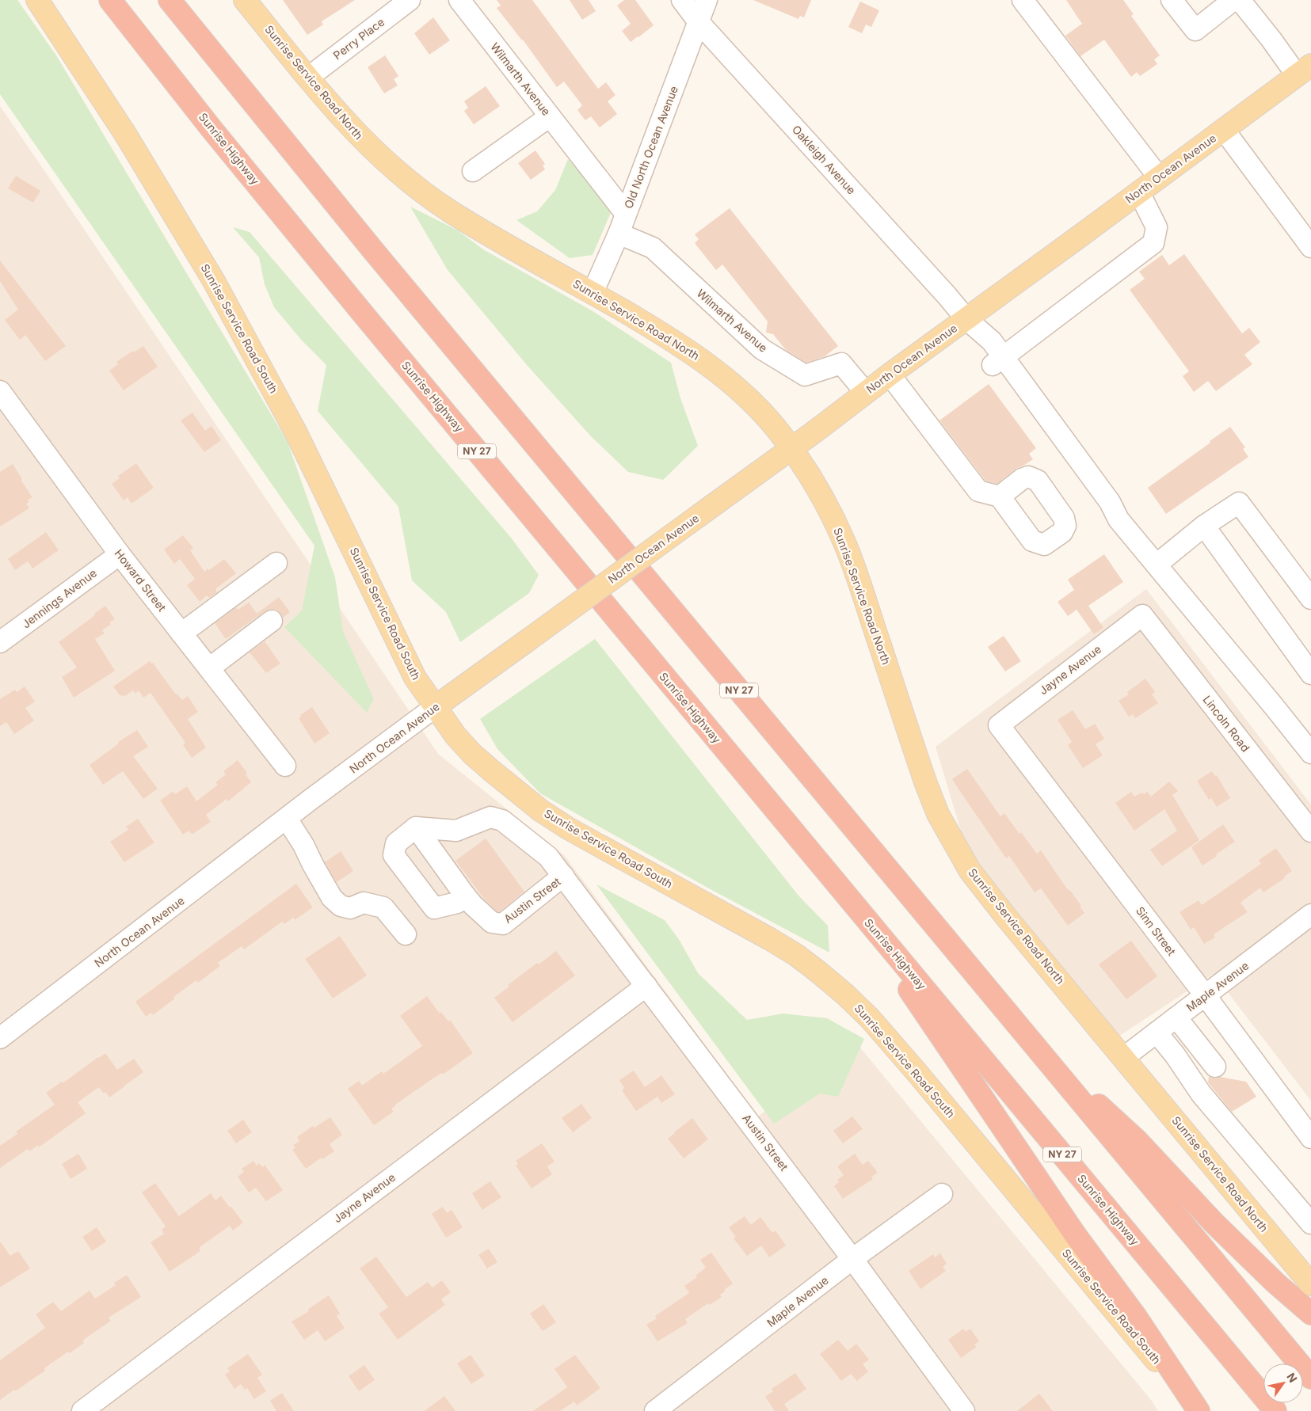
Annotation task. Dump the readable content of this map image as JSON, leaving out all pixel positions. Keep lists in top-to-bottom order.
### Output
{
  "streets": {
    "highway": ["Sunrise Highway", "NY 27"],
    "main road": ["Sunrise Service Road North", "North Ocean Avenue", "Sunrise Service Road South"],
    "street": [
      "Perry Place",
      "Wilmarth Avenue",
      "Old North Ocean Avenue",
      "Oakleigh Avenue",
      "Howard Street",
      "Jennings Avenue",
      "Jayne Avenue",
      "Lincoln Road",
      "Austin Street",
      "Sinn Street",
      "Maple Avenue"
    ]
  },
  "crossings": [
    ["Perry Place", "Sunrise Service Road North"],
    ["Wilmarth Avenue", "Old North Ocean Avenue"],
    ["Wilmarth Avenue", "North Ocean Avenue"],
    ["Sunrise Service Road North", "Old North Ocean Avenue"],
    ["Sunrise Service Road North", "North Ocean Avenue"],
    ["Sunrise Service Road North", "Maple Avenue"],
    ["Old North Ocean Avenue", "Oakleigh Avenue"],
    ["Oakleigh Avenue", "North Ocean Avenue"],
    ["North Ocean Avenue", "Sunrise Service Road South"],
    ["Howard Street", "Jennings Avenue"],
    ["Jayne Avenue", "Lincoln Road"],
    ["Jayne Avenue", "Austin Street"],
    ["Jayne Avenue", "Sinn Street"],
    ["Austin Street", "Maple Avenue"],
    ["Sinn Street", "Maple Avenue"]
  ],
  "north": "top right"
}
